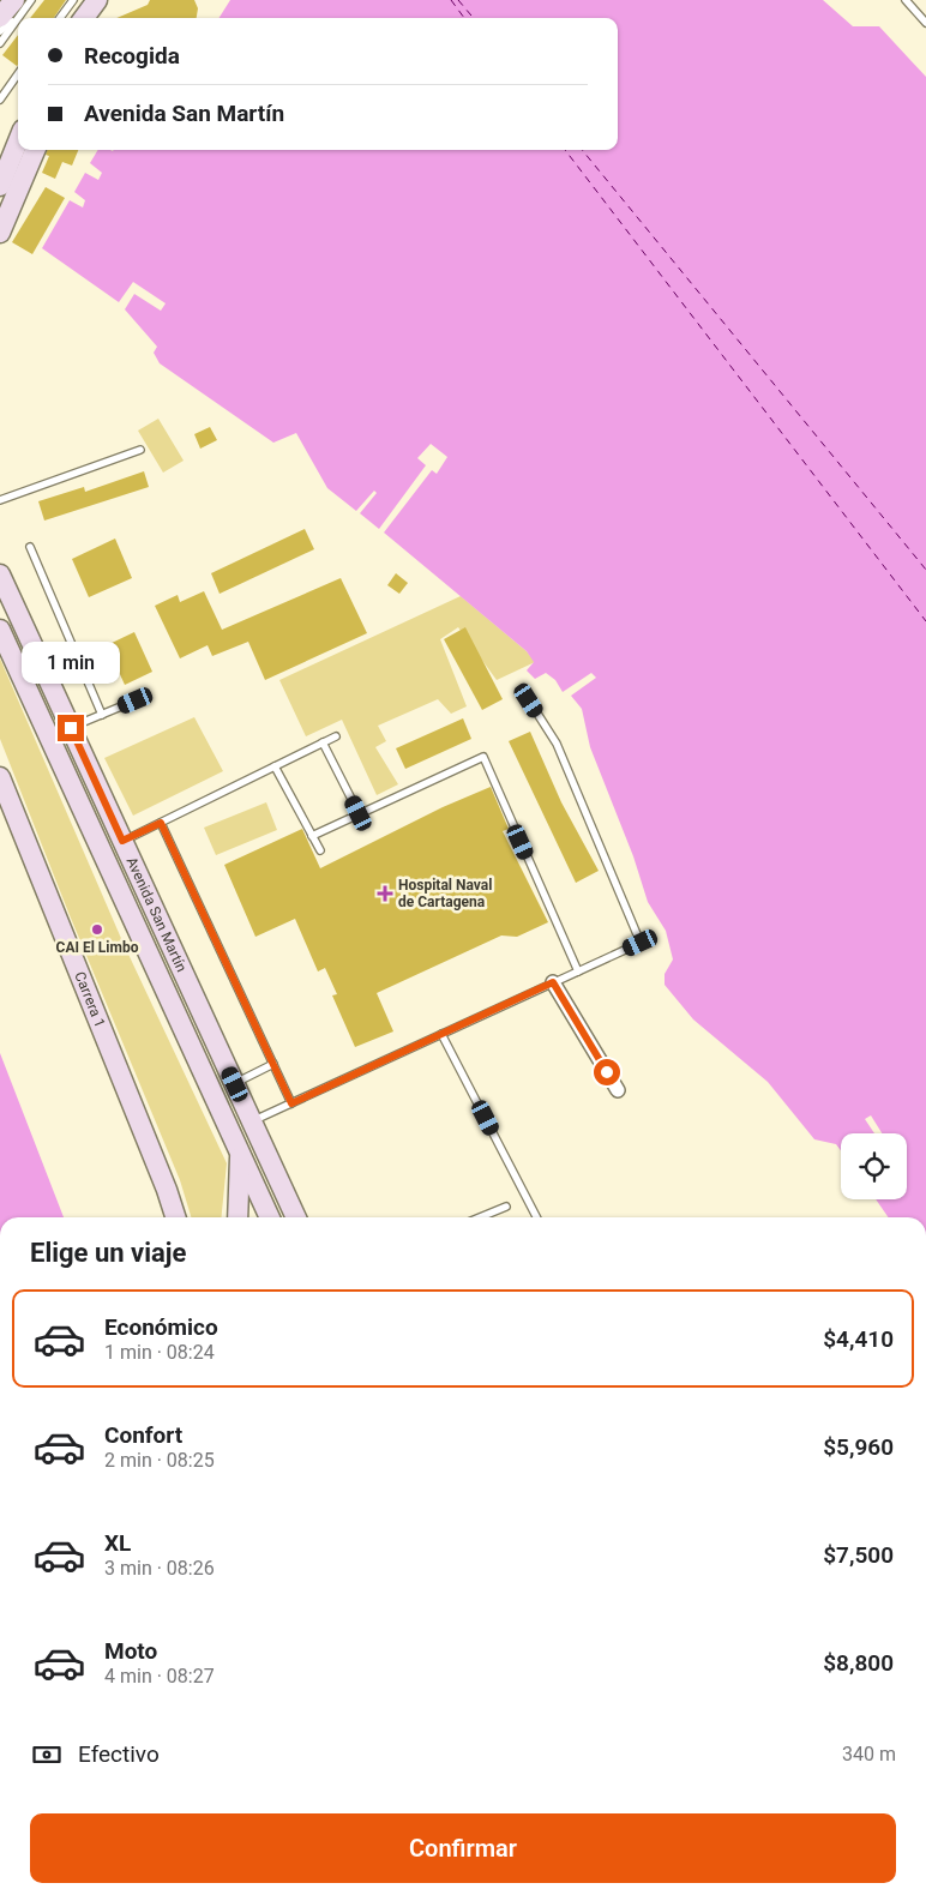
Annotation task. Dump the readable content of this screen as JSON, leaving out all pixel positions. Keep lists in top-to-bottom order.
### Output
{
  "streets": {
    "main road": ["Avenida San Martín", "Carrera 1"]
  },
  "places": {
    "health": ["Hospital Naval de Cartagena"],
    "other": ["CAI El Limbo"]
  },
  "page": {
    "banner": ["Recogida", "Avenida San Martín"],
    "bubble": "1 min",
    "heading": "Elige un viaje",
    "list": [
      {
        "name": "Económico",
        "note": "1 min · 08:24",
        "value": "$4,410"
      },
      {
        "name": "Confort",
        "note": "2 min · 08:25",
        "value": "$5,960"
      },
      {
        "name": "XL",
        "note": "3 min · 08:26",
        "value": "$7,500"
      },
      {
        "name": "Moto",
        "note": "4 min · 08:27",
        "value": "$8,800"
      }
    ],
    "pay": ["Efectivo", "340 m"],
    "buttons": "Confirmar"
  }
}
